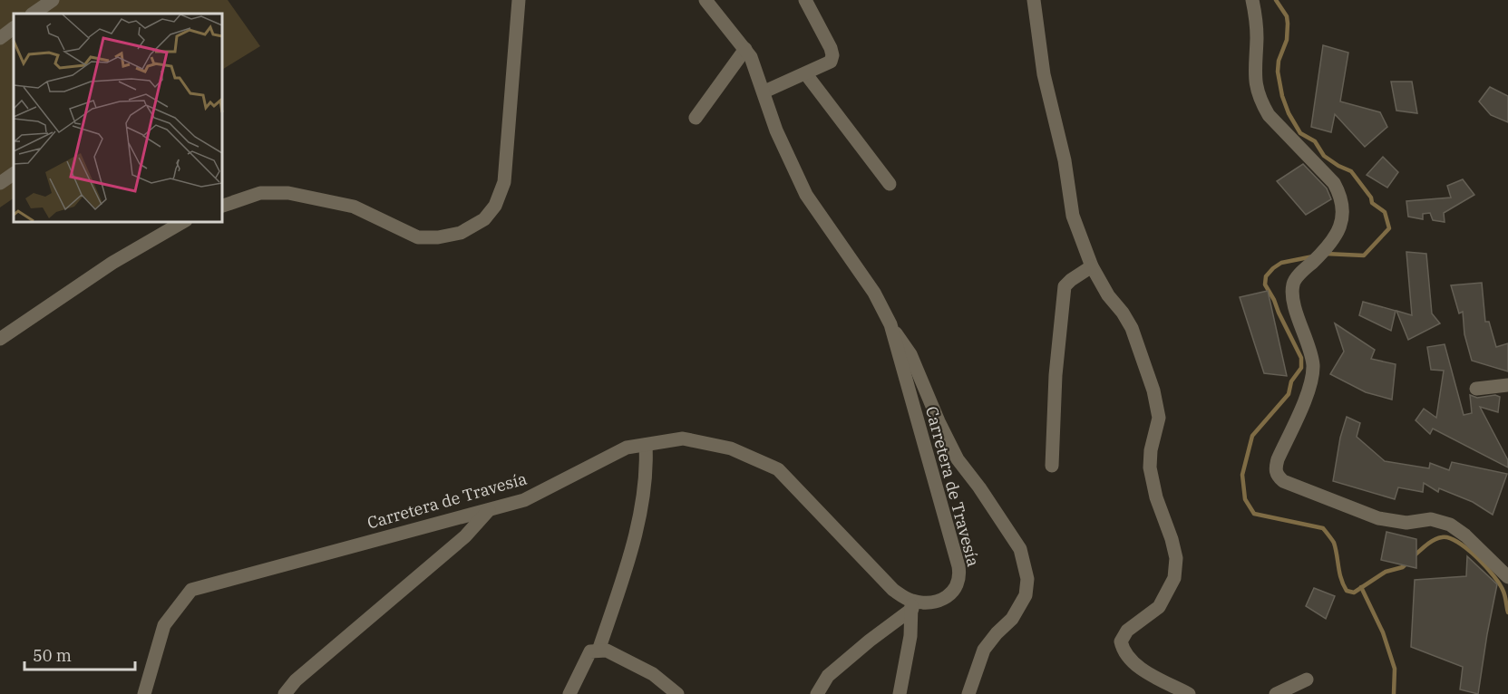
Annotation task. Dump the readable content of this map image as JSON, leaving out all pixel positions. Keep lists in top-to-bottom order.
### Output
{
  "streets": {
    "street": ["Carretera de Travesía"]
  },
  "scale_bar": "50 m"
}
